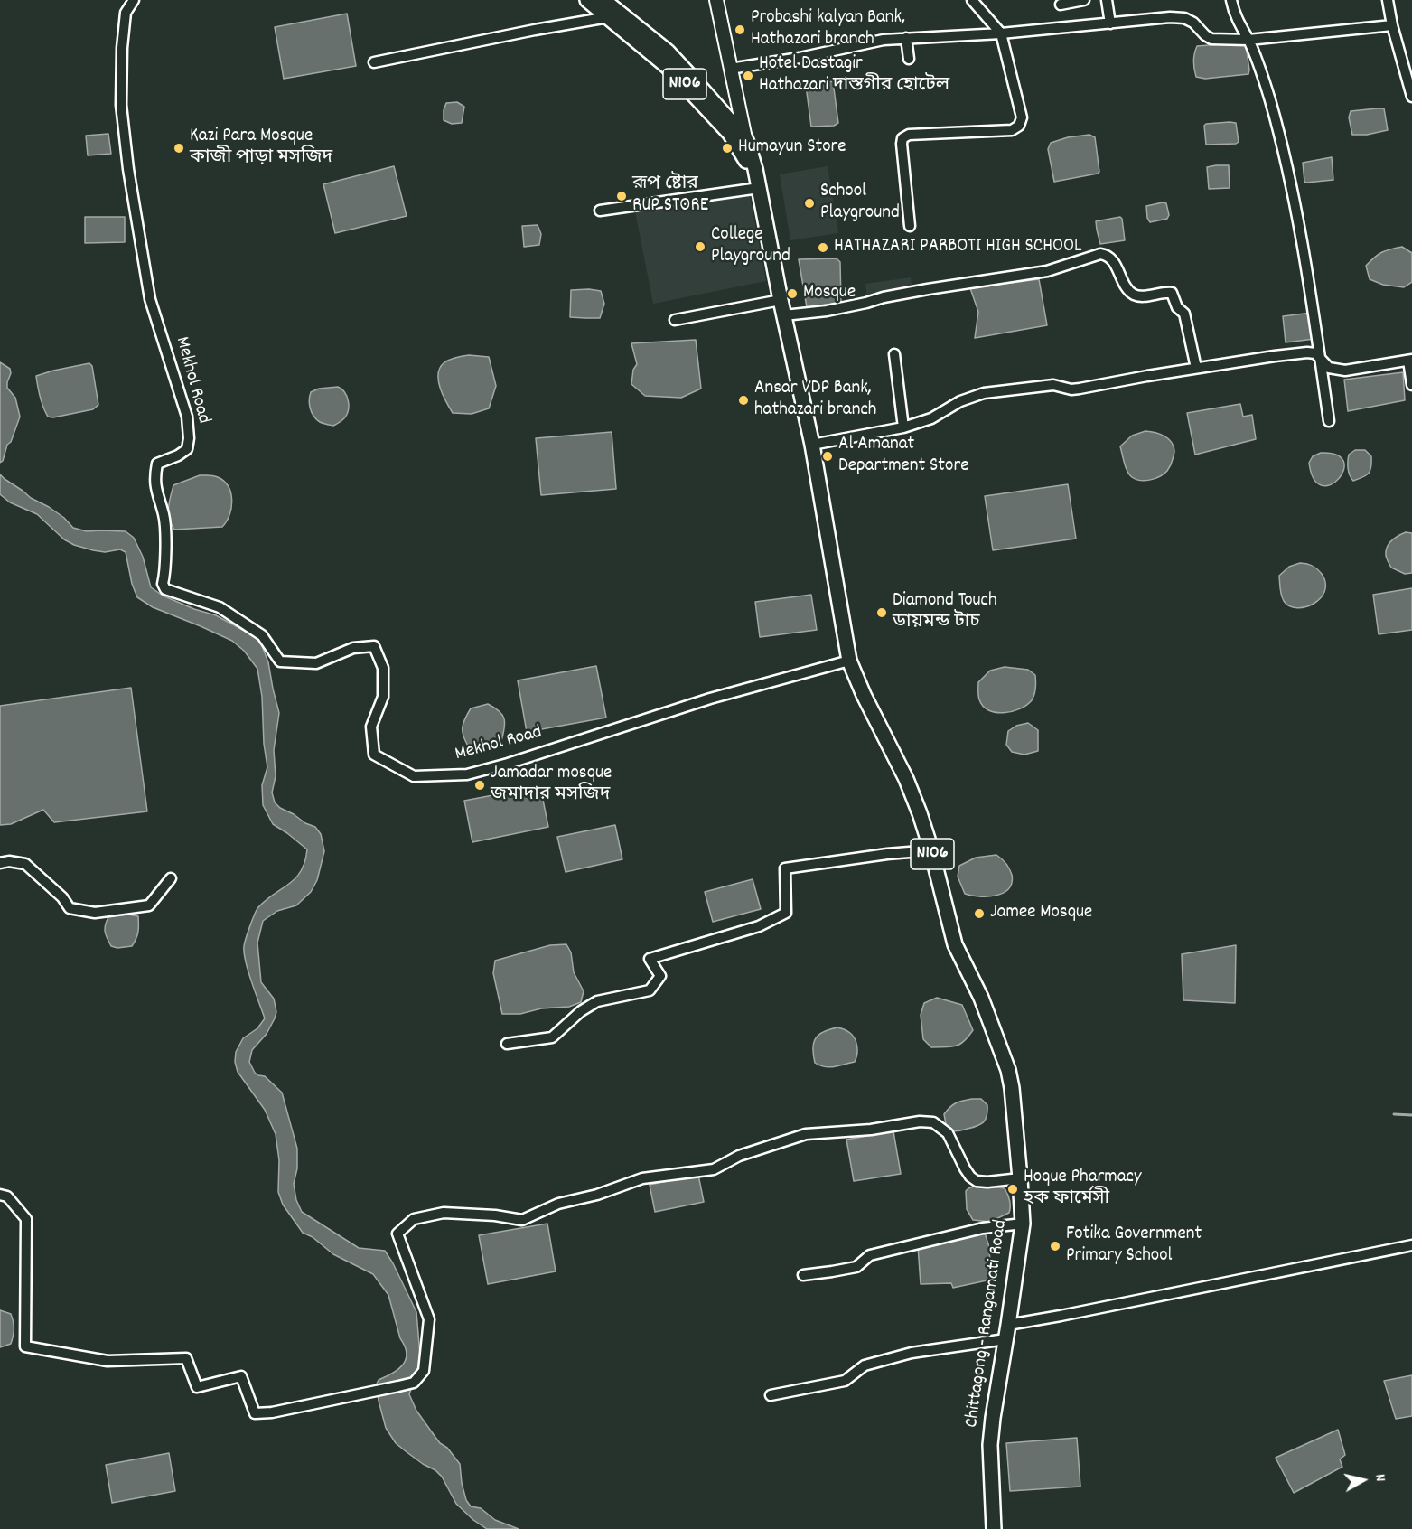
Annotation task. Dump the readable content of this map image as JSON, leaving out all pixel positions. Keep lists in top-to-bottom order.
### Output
{
  "streets": {
    "highway": ["N106", "Chittagong - Rangamati Road"],
    "street": ["Mekhol Road"]
  },
  "crossings": [
    ["Mekhol Road", "Chittagong - Rangamati Road"]
  ],
  "places": [
    "Probashi kalyan Bank, Hathazari branch",
    "Hotel Dastagir Hathazari দাস্তগীর হোটেল",
    "Kazi Para Mosque কাজী পাড়া মসজিদ",
    "Humayun Store",
    "রূপ ষ্টোর RUP STORE",
    "School Playground",
    "College Playground",
    "HATHAZARI PARBOTI HIGH SCHOOL",
    "Mosque",
    "Ansar VDP Bank, hathazari branch",
    "Al Amanat Department Store",
    "Diamond Touch ডায়মন্ড টাচ",
    "Jamadar mosque জমাদার মসজিদ",
    "Jamee Mosque",
    "Hoque Pharmacy হক ফার্মেসী",
    "Fotika Government Primary School"
  ],
  "north": "right"
}
